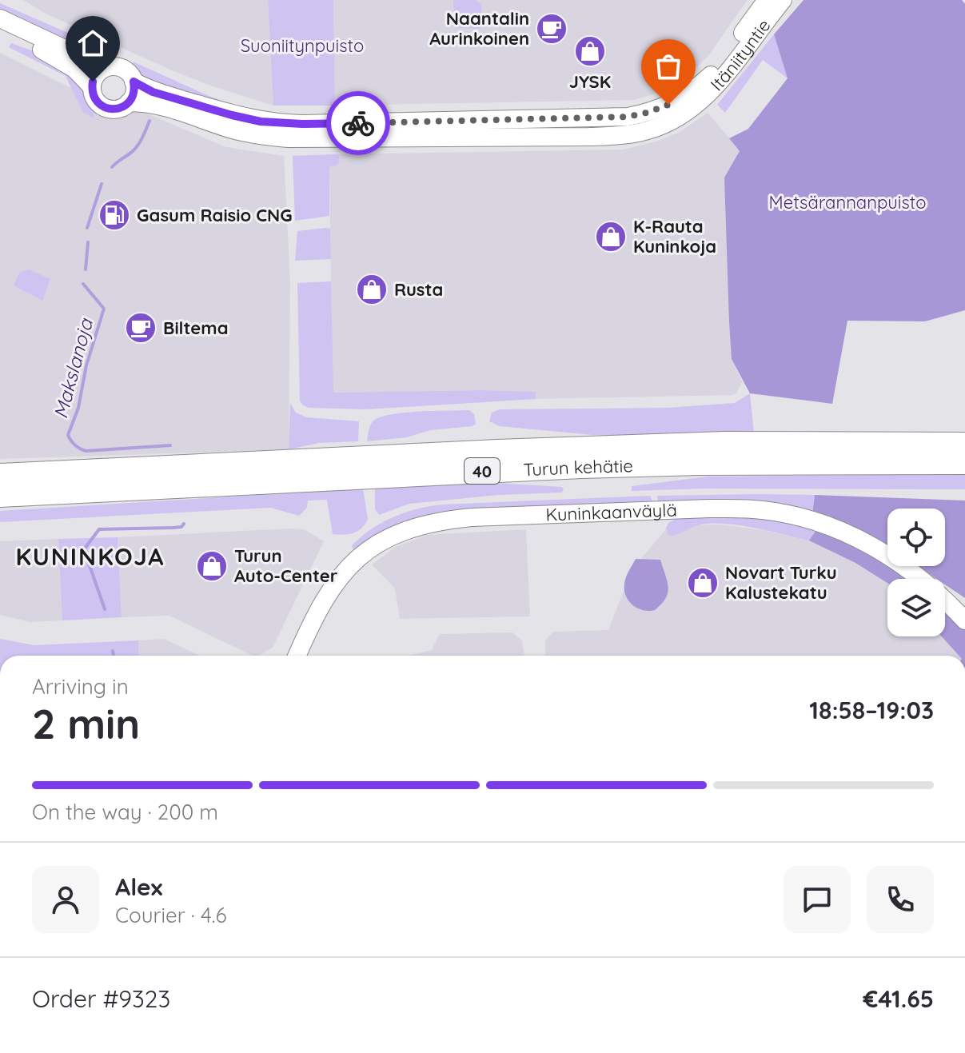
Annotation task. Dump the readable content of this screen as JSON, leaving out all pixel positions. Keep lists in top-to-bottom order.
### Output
{
  "streets": {
    "highway": ["Turun kehätie", "40"],
    "street": ["Itäniityntie", "Kuninkaanväylä"]
  },
  "districts": ["KUNINKOJA"],
  "water": ["Makslanoja"],
  "parks": ["Suoniitynpuisto", "Metsärannanpuisto"],
  "places": {
    "cafe": ["Naantalin Aurinkoinen", "Biltema"],
    "shop": [
      "JYSK",
      "K-Rauta Kuninkoja",
      "Rusta",
      "Turun Auto-Center",
      "Novart Turku Kalustekatu"
    ],
    "fuel station": ["Gasum Raisio CNG"]
  },
  "page": {
    "heading": ["2 min", "Arriving in", "18:58–19:03"],
    "panel": [
      "Alex",
      "Courier · 4.6",
      "Order #9323",
      "€41.65"
    ],
    "bar": "On the way · 200 m"
  }
}
